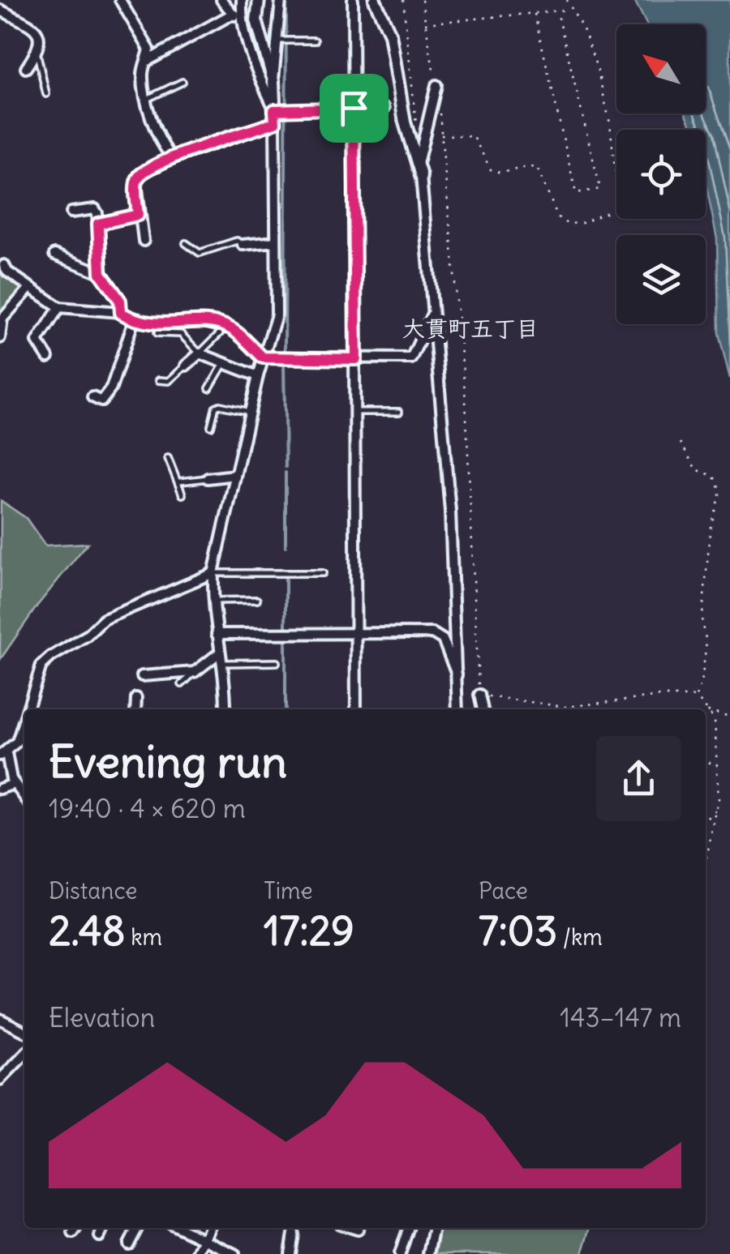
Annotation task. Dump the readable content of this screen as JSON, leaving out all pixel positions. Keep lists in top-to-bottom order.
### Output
{
  "districts": ["大貫町五丁目"],
  "north": "top left",
  "page": {
    "heading": ["Evening run", "19:40 · 4 × 620 m"],
    "stats": [
      ["Distance", "2.48 km"],
      ["Time", "17:29"],
      ["Pace", "7:03 /km"]
    ],
    "chart": ["Elevation", "143–147 m"]
  }
}
